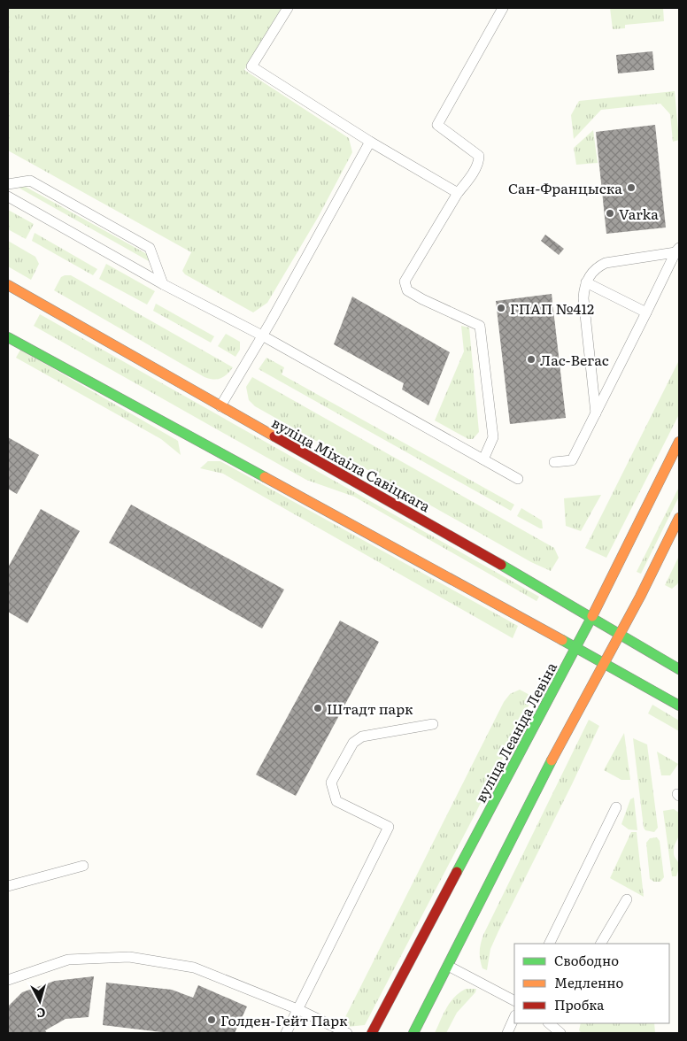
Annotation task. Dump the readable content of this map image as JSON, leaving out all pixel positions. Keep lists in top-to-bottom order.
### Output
{
  "streets": {
    "street": ["вуліца Міхаіла Савіцкага", "вуліца Леаніда Левіна"]
  },
  "crossings": [
    ["вуліца Міхаіла Савіцкага", "вуліца Леаніда Левіна"]
  ],
  "places": [
    "Сан-Францыска",
    "Varka",
    "ГПАП №412",
    "Лас-Вегас",
    "Штадт парк",
    "Голден-Гейт Парк"
  ],
  "legend": ["Свободно", "Медленно", "Пробка"],
  "north": "bottom"
}
